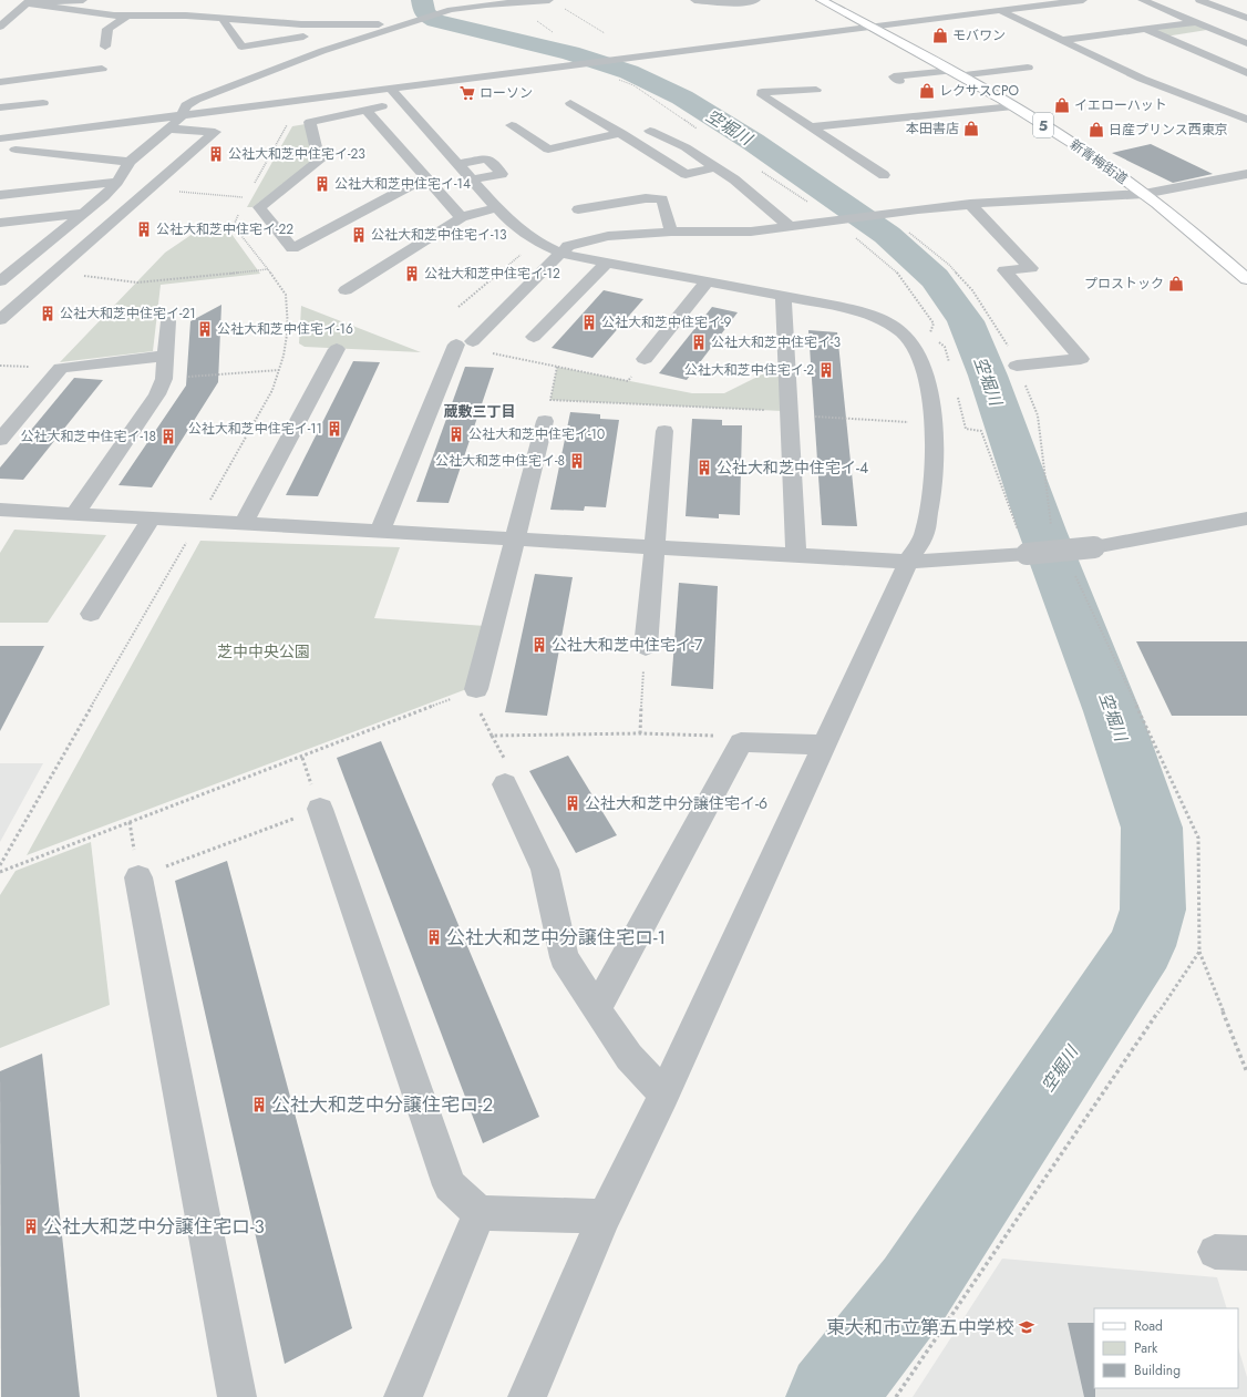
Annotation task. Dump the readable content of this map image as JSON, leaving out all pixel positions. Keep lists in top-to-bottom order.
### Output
{
  "streets": {
    "main road": ["5", "新青梅街道"]
  },
  "districts": ["蔵敷三丁目"],
  "water": ["空堀川"],
  "parks": ["芝中中央公園"],
  "places": {
    "shop": [
      "モバワン",
      "レクサスCPO",
      "イエローハット",
      "本田書店",
      "日産プリンス西東京",
      "プロストック"
    ],
    "supermarket": ["ローソン"],
    "building": [
      "公社大和芝中住宅イ-23",
      "公社大和芝中住宅イ-14",
      "公社大和芝中住宅イ-22",
      "公社大和芝中住宅イ-13",
      "公社大和芝中住宅イ-12",
      "公社大和芝中住宅イ-21",
      "公社大和芝中住宅イ-9",
      "公社大和芝中住宅イ-16",
      "公社大和芝中住宅イ-3",
      "公社大和芝中住宅イ-2",
      "公社大和芝中住宅イ-11",
      "公社大和芝中住宅イ-10",
      "公社大和芝中住宅イ-18",
      "公社大和芝中住宅イ-8",
      "公社大和芝中住宅イ-4",
      "公社大和芝中住宅イ-7",
      "公社大和芝中分譲住宅イ-6",
      "公社大和芝中分譲住宅ロ-1",
      "公社大和芝中分譲住宅ロ-2",
      "公社大和芝中分譲住宅ロ-3"
    ],
    "school or university": ["東大和市立第五中学校"]
  },
  "legend": ["Road", "Park", "Building"]
}
